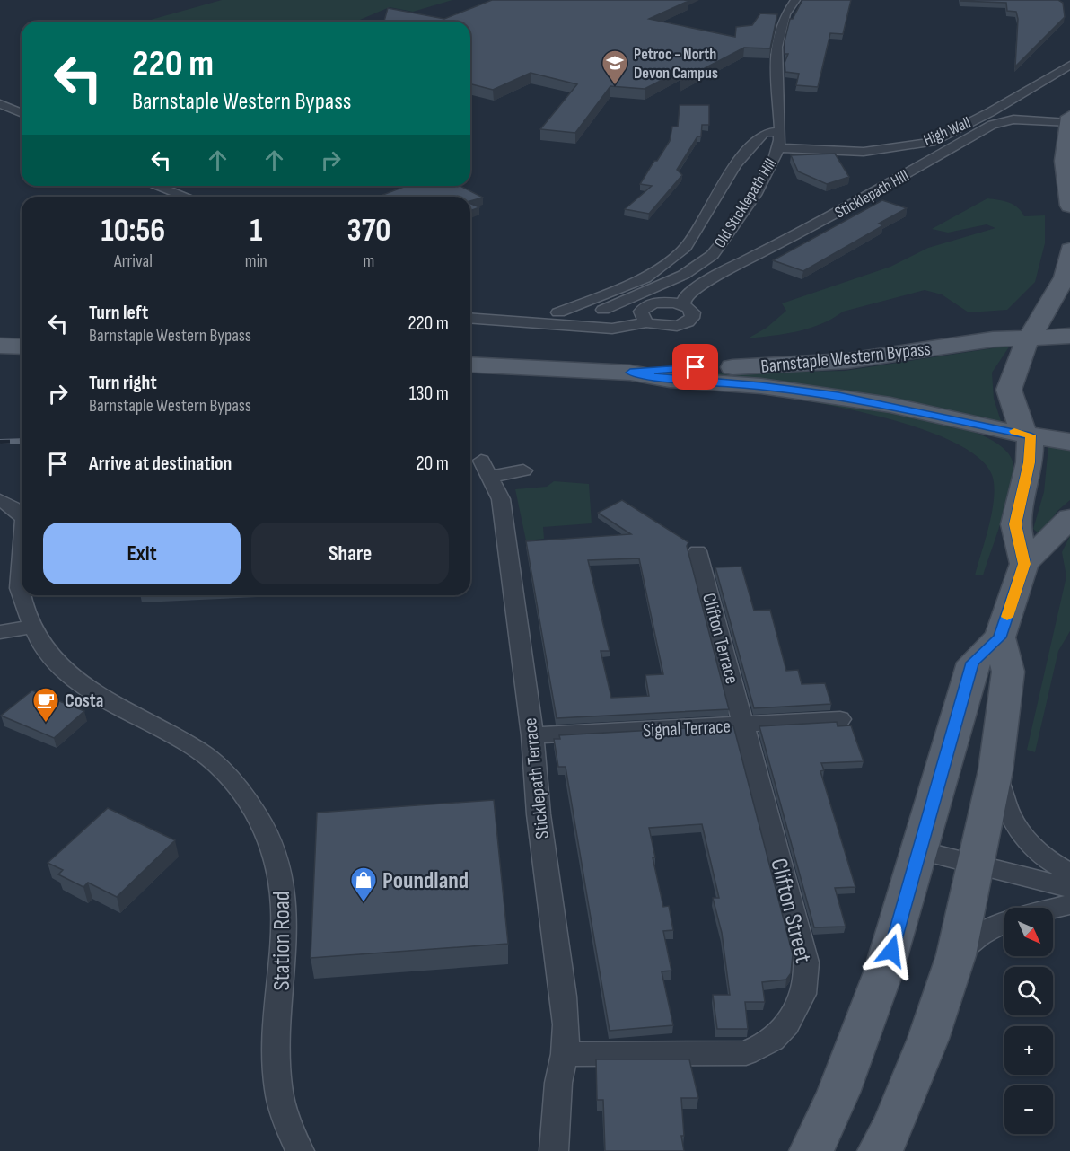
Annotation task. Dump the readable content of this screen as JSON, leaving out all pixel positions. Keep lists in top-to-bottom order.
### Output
{
  "streets": {
    "main road": ["Barnstaple Western Bypass"],
    "street": [
      "High Wall",
      "Sticklepath Hill",
      "Old Sticklepath Hill",
      "Clifton Terrace",
      "Signal Terrace",
      "Sticklepath Terrace",
      "Clifton Street",
      "Station Road"
    ]
  },
  "crossings": [
    ["High Wall", "Old Sticklepath Hill"],
    ["Clifton Terrace", "Signal Terrace"],
    ["Clifton Terrace", "Clifton Street"],
    ["Signal Terrace", "Sticklepath Terrace"],
    ["Signal Terrace", "Clifton Street"],
    ["Sticklepath Terrace", "Clifton Street"]
  ],
  "places": {
    "school or university": ["Petroc - North Devon Campus"],
    "cafe": ["Costa"],
    "shop": ["Poundland"]
  },
  "north": "bottom right",
  "page": {
    "turn": ["220 m", "Barnstaple Western Bypass"],
    "eta": [
      "10:56",
      "Arrival",
      "1",
      "min",
      "370",
      "m"
    ],
    "list": [
      {
        "name": "Turn left",
        "note": "Barnstaple Western Bypass",
        "value": "220 m"
      },
      {
        "name": "Turn right",
        "note": "Barnstaple Western Bypass",
        "value": "130 m"
      },
      {
        "name": "Arrive at destination",
        "value": "20 m"
      }
    ],
    "buttons": ["Exit", "Share"],
    "map_buttons": ["+", "−"]
  }
}
